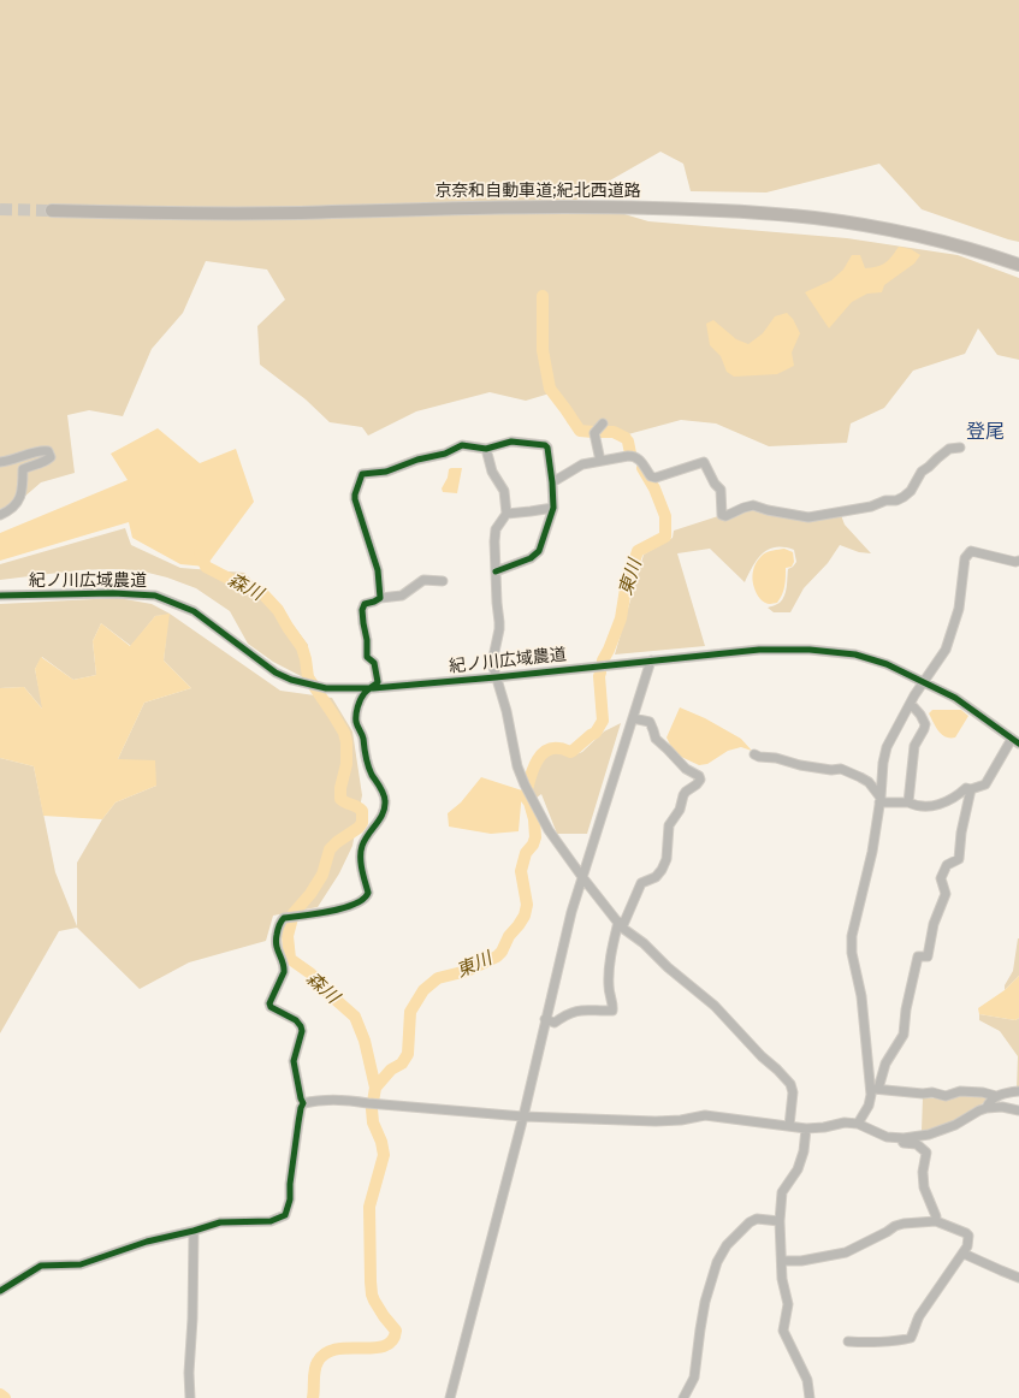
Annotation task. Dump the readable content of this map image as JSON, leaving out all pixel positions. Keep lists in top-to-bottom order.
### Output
{
  "streets": {
    "highway": ["京奈和自動車道;紀北西道路"],
    "street": ["紀ノ川広域農道"]
  },
  "districts": ["登尾"],
  "water": ["東川", "森川"]
}
